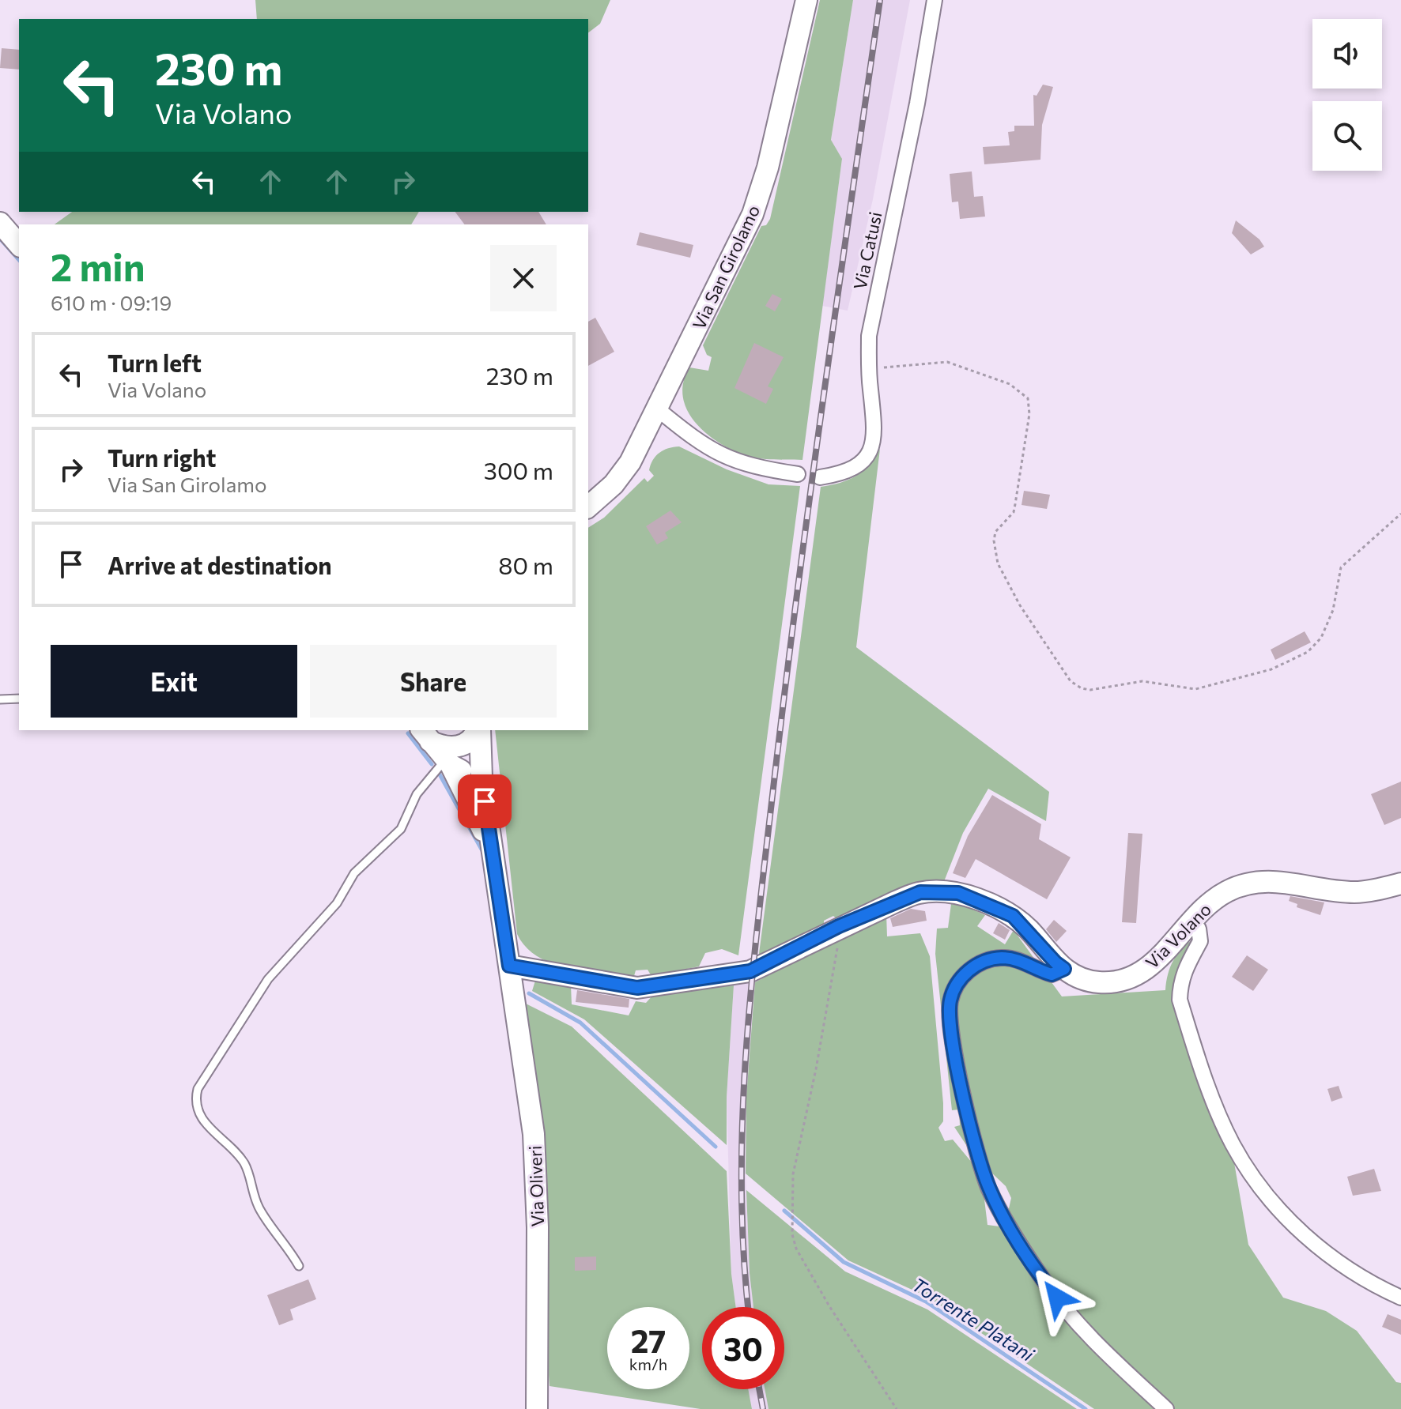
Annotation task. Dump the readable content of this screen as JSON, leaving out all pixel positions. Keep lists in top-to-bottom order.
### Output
{
  "streets": {
    "street": [
      "Via Catusi",
      "Via San Girolamo",
      "Via Volano",
      "Via Oliveri"
    ]
  },
  "crossings": [
    ["Via Volano", "Via Oliveri"]
  ],
  "water": ["Torrente Platani"],
  "page": {
    "turn": ["230 m", "Via Volano"],
    "heading": ["2 min", "610 m · 09:19"],
    "list": [
      {
        "name": "Turn left",
        "note": "Via Volano",
        "value": "230 m"
      },
      {
        "name": "Turn right",
        "note": "Via San Girolamo",
        "value": "300 m"
      },
      {
        "name": "Arrive at destination",
        "value": "80 m"
      }
    ],
    "buttons": ["Exit", "Share"],
    "speed": "27 km/h",
    "limit": "30"
  }
}
